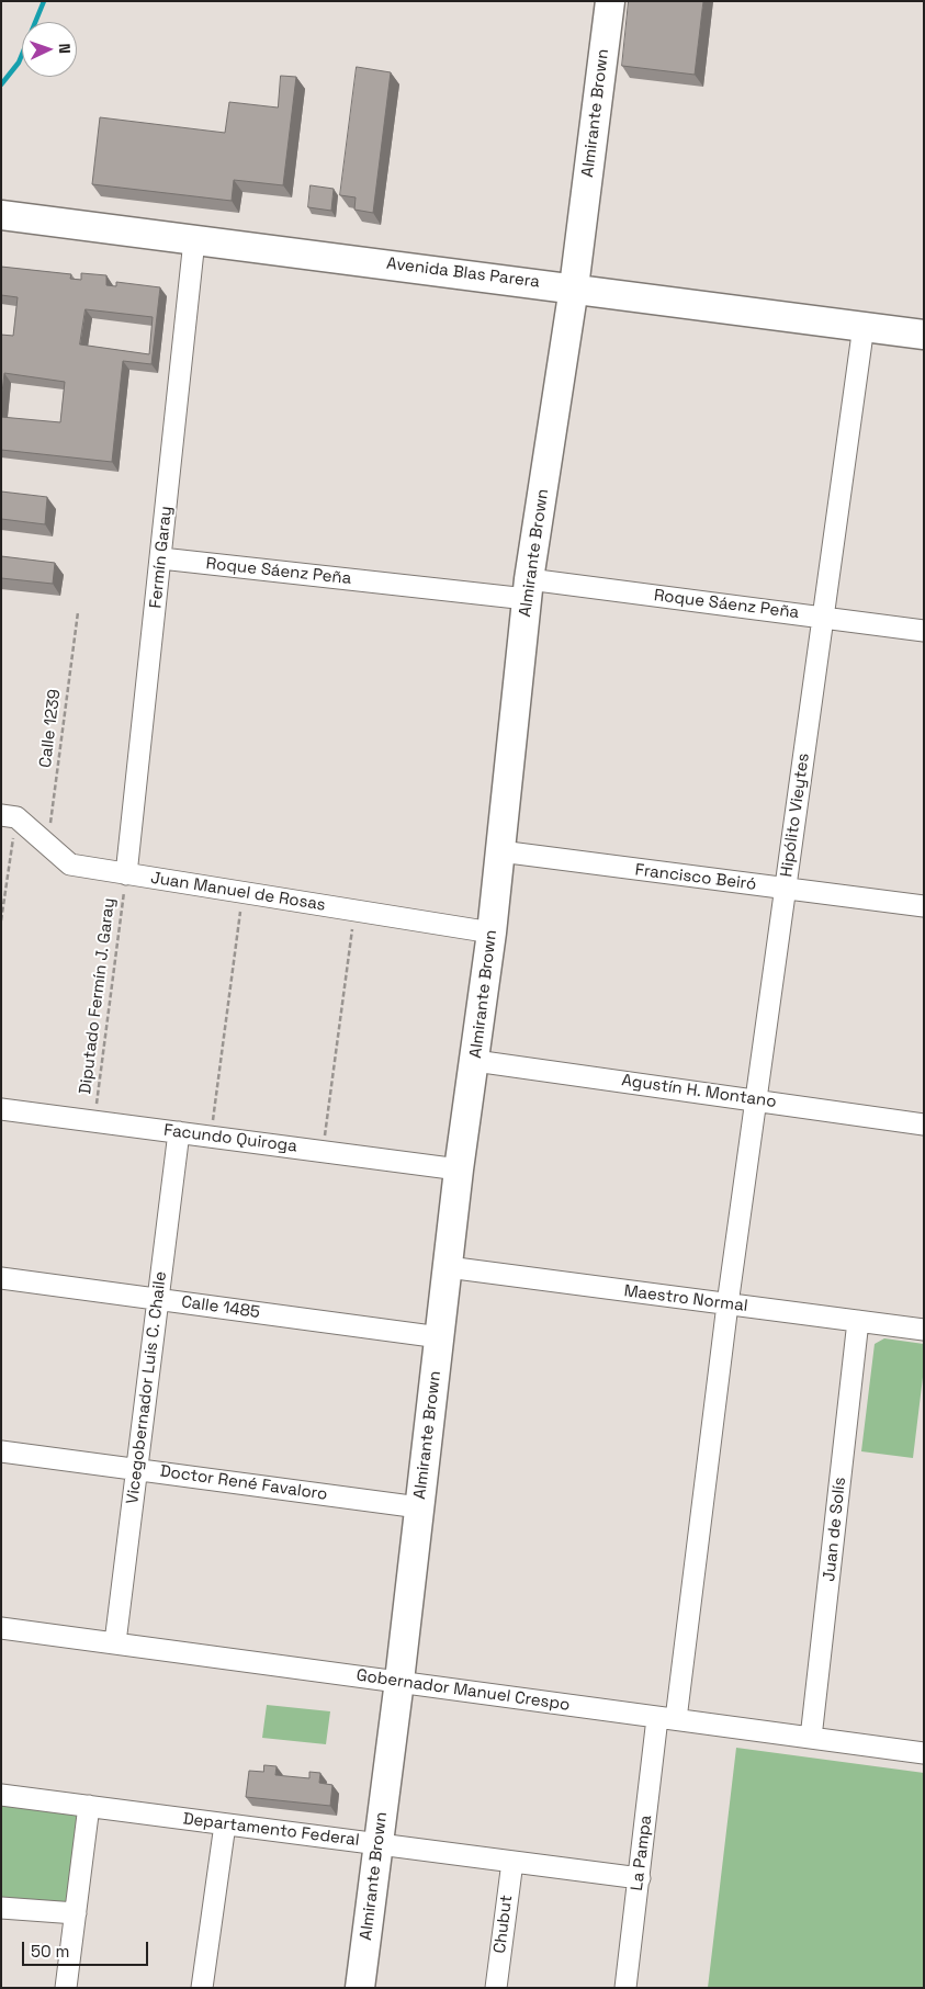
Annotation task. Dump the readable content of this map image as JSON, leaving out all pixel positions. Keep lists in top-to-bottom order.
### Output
{
  "streets": {
    "main road": ["Almirante Brown", "Avenida Blas Parera"],
    "street": [
      "Fermín Garay",
      "Roque Sáenz Peña",
      "Hipólito Vieytes",
      "Francisco Beiró",
      "Juan Manuel de Rosas",
      "Agustín H. Montano",
      "Facundo Quiroga",
      "Maestro Normal",
      "Calle 1485",
      "Vicegobernador Luis C. Chaile",
      "Doctor René Favaloro",
      "Juan de Solís",
      "Gobernador Manuel Crespo",
      "Departamento Federal",
      "La Pampa",
      "Chubut"
    ],
    "path": ["Calle 1239", "Diputado Fermín J. Garay"]
  },
  "crossings": [
    ["Almirante Brown", "Avenida Blas Parera"],
    ["Almirante Brown", "Roque Sáenz Peña"],
    ["Almirante Brown", "Francisco Beiró"],
    ["Almirante Brown", "Juan Manuel de Rosas"],
    ["Almirante Brown", "Agustín H. Montano"],
    ["Almirante Brown", "Facundo Quiroga"],
    ["Almirante Brown", "Maestro Normal"],
    ["Almirante Brown", "Calle 1485"],
    ["Almirante Brown", "Doctor René Favaloro"],
    ["Almirante Brown", "Gobernador Manuel Crespo"],
    ["Almirante Brown", "Departamento Federal"],
    ["Avenida Blas Parera", "Fermín Garay"],
    ["Avenida Blas Parera", "Hipólito Vieytes"],
    ["Fermín Garay", "Roque Sáenz Peña"],
    ["Fermín Garay", "Juan Manuel de Rosas"],
    ["Fermín Garay", "Diputado Fermín J. Garay"],
    ["Roque Sáenz Peña", "Hipólito Vieytes"],
    ["Calle 1239", "Juan Manuel de Rosas"],
    ["Hipólito Vieytes", "Francisco Beiró"],
    ["Hipólito Vieytes", "Agustín H. Montano"],
    ["Hipólito Vieytes", "Maestro Normal"],
    ["Hipólito Vieytes", "La Pampa"],
    ["Juan Manuel de Rosas", "Diputado Fermín J. Garay"],
    ["Diputado Fermín J. Garay", "Facundo Quiroga"],
    ["Facundo Quiroga", "Vicegobernador Luis C. Chaile"],
    ["Maestro Normal", "Juan de Solís"],
    ["Maestro Normal", "La Pampa"],
    ["Calle 1485", "Vicegobernador Luis C. Chaile"],
    ["Vicegobernador Luis C. Chaile", "Doctor René Favaloro"],
    ["Vicegobernador Luis C. Chaile", "Gobernador Manuel Crespo"],
    ["Juan de Solís", "Gobernador Manuel Crespo"],
    ["Gobernador Manuel Crespo", "La Pampa"],
    ["Departamento Federal", "La Pampa"],
    ["Departamento Federal", "Chubut"]
  ],
  "scale_bar": "50 m",
  "north": "right"
}
